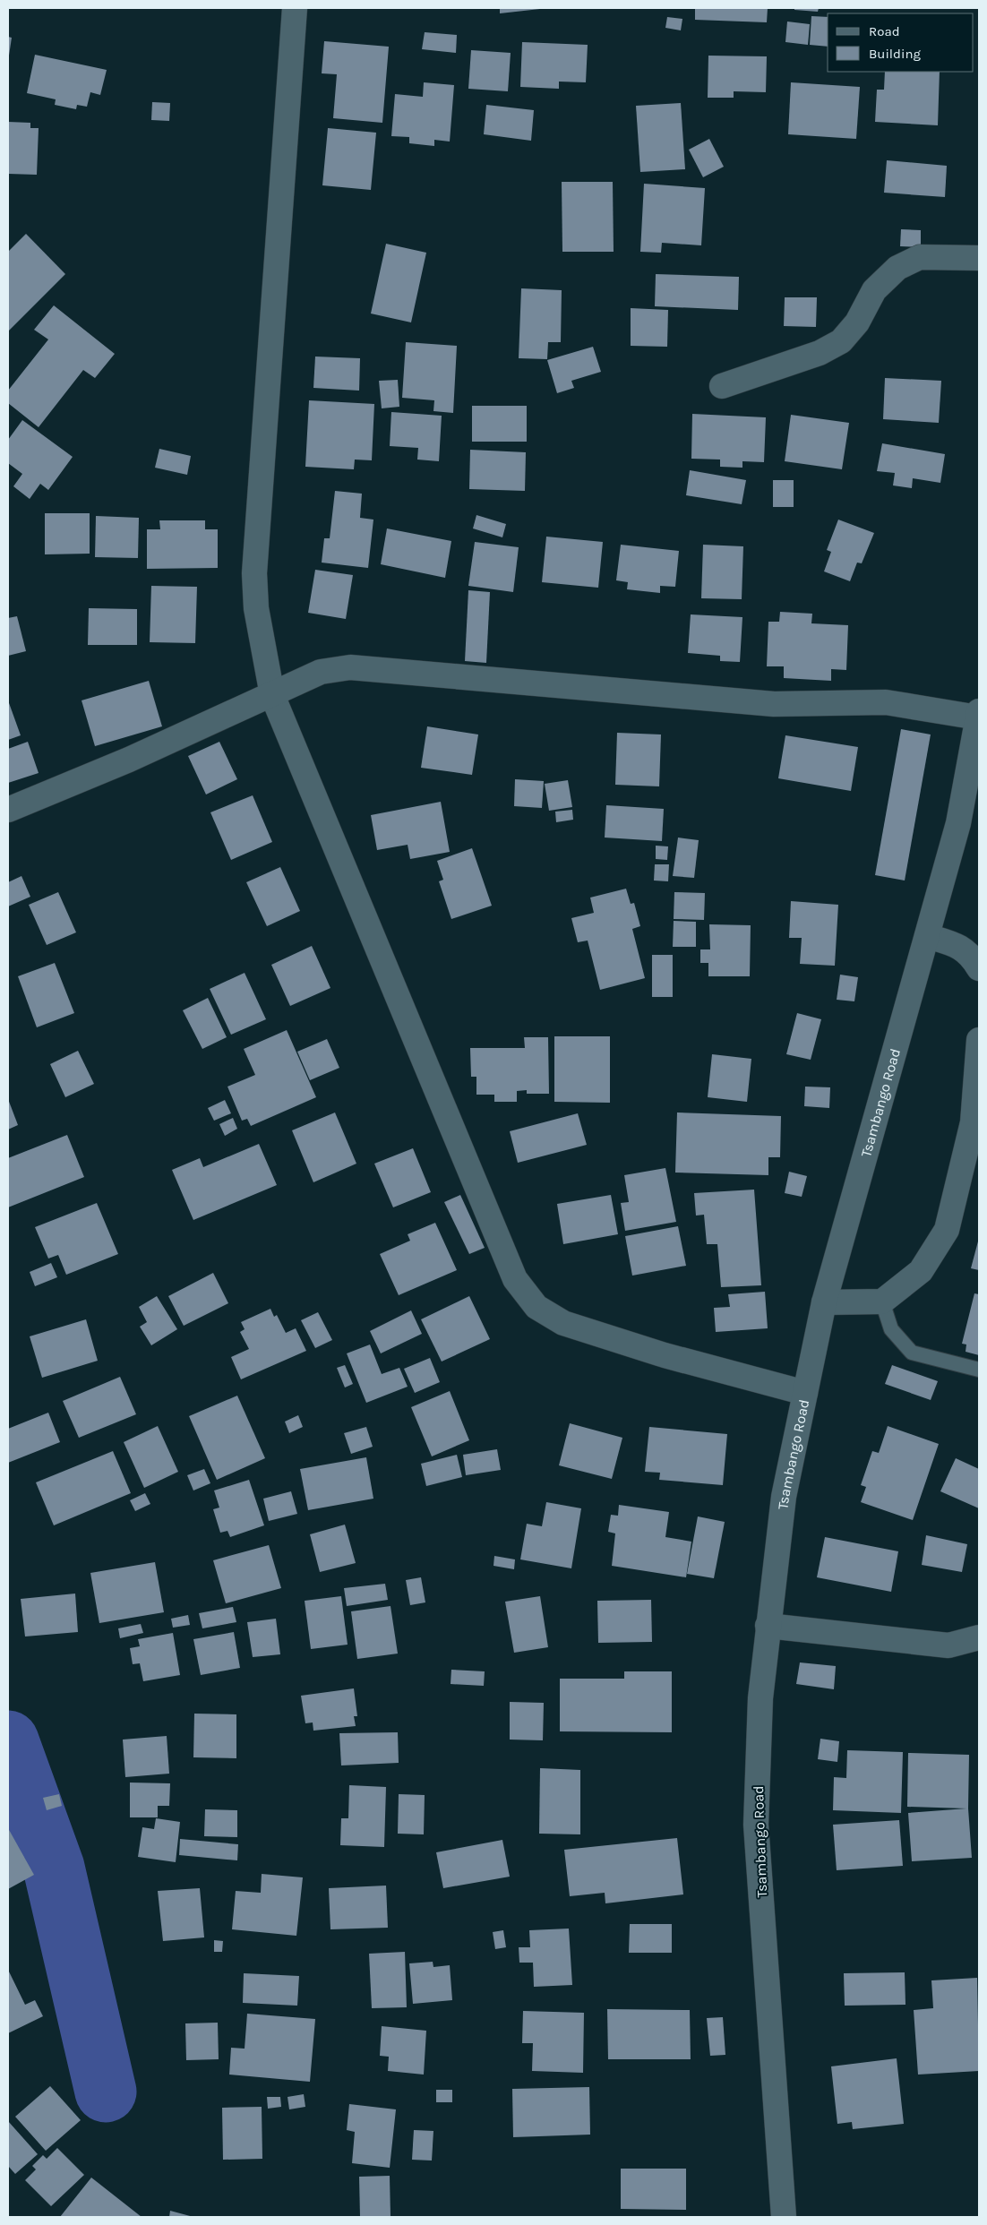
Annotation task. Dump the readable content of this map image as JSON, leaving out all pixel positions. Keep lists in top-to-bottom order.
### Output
{
  "streets": {
    "street": ["Tsambango Road"]
  },
  "legend": ["Road", "Building"]
}
